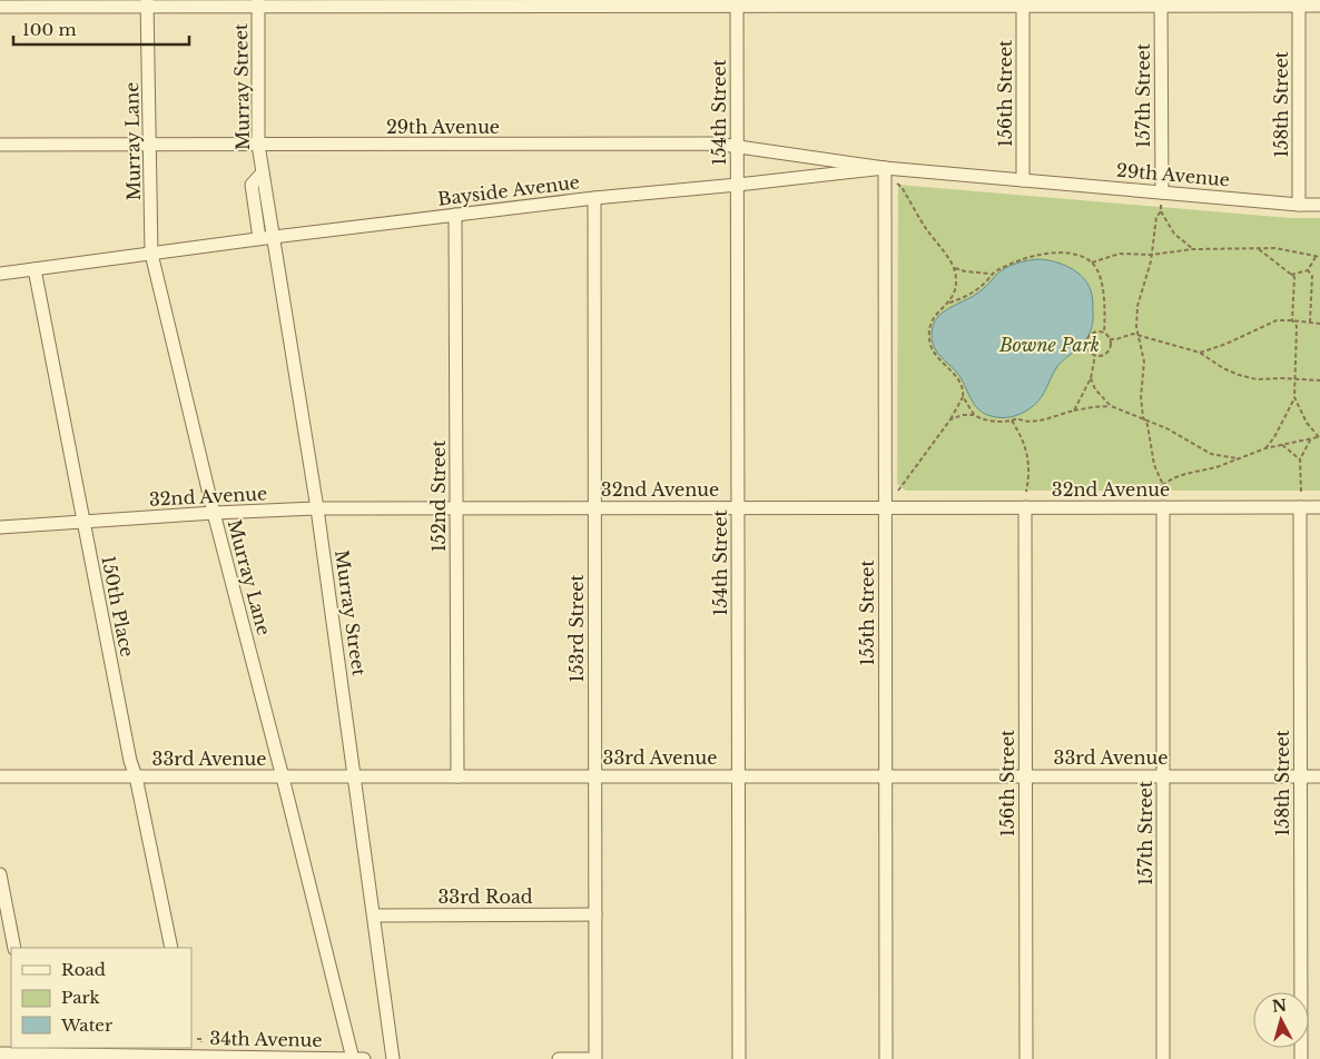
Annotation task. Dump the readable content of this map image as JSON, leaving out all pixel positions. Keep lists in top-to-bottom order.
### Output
{
  "streets": {
    "street": [
      "Murray Street",
      "156th Street",
      "157th Street",
      "158th Street",
      "154th Street",
      "29th Avenue",
      "Murray Lane",
      "Bayside Avenue",
      "32nd Avenue",
      "152nd Street",
      "150th Place",
      "155th Street",
      "153rd Street",
      "33rd Avenue",
      "33rd Road",
      "34th Avenue"
    ]
  },
  "crossings": [
    ["Murray Street", "29th Avenue"],
    ["Murray Street", "Bayside Avenue"],
    ["Murray Street", "32nd Avenue"],
    ["Murray Street", "33rd Avenue"],
    ["Murray Street", "33rd Road"],
    ["156th Street", "29th Avenue"],
    ["156th Street", "Bayside Avenue"],
    ["156th Street", "32nd Avenue"],
    ["156th Street", "33rd Avenue"],
    ["157th Street", "29th Avenue"],
    ["157th Street", "32nd Avenue"],
    ["157th Street", "33rd Avenue"],
    ["158th Street", "29th Avenue"],
    ["158th Street", "32nd Avenue"],
    ["158th Street", "33rd Avenue"],
    ["154th Street", "29th Avenue"],
    ["154th Street", "Bayside Avenue"],
    ["154th Street", "32nd Avenue"],
    ["154th Street", "33rd Avenue"],
    ["29th Avenue", "Murray Lane"],
    ["29th Avenue", "Bayside Avenue"],
    ["29th Avenue", "155th Street"],
    ["Murray Lane", "Bayside Avenue"],
    ["Murray Lane", "32nd Avenue"],
    ["Murray Lane", "33rd Avenue"],
    ["Murray Lane", "34th Avenue"],
    ["Bayside Avenue", "152nd Street"],
    ["Bayside Avenue", "150th Place"],
    ["Bayside Avenue", "155th Street"],
    ["Bayside Avenue", "153rd Street"],
    ["32nd Avenue", "152nd Street"],
    ["32nd Avenue", "150th Place"],
    ["32nd Avenue", "155th Street"],
    ["32nd Avenue", "153rd Street"],
    ["152nd Street", "33rd Avenue"],
    ["150th Place", "33rd Avenue"],
    ["155th Street", "33rd Avenue"],
    ["153rd Street", "33rd Avenue"],
    ["153rd Street", "33rd Road"]
  ],
  "parks": ["Bowne Park"],
  "legend": ["Road", "Park", "Water"],
  "scale_bar": "100 m",
  "north": "top"
}
